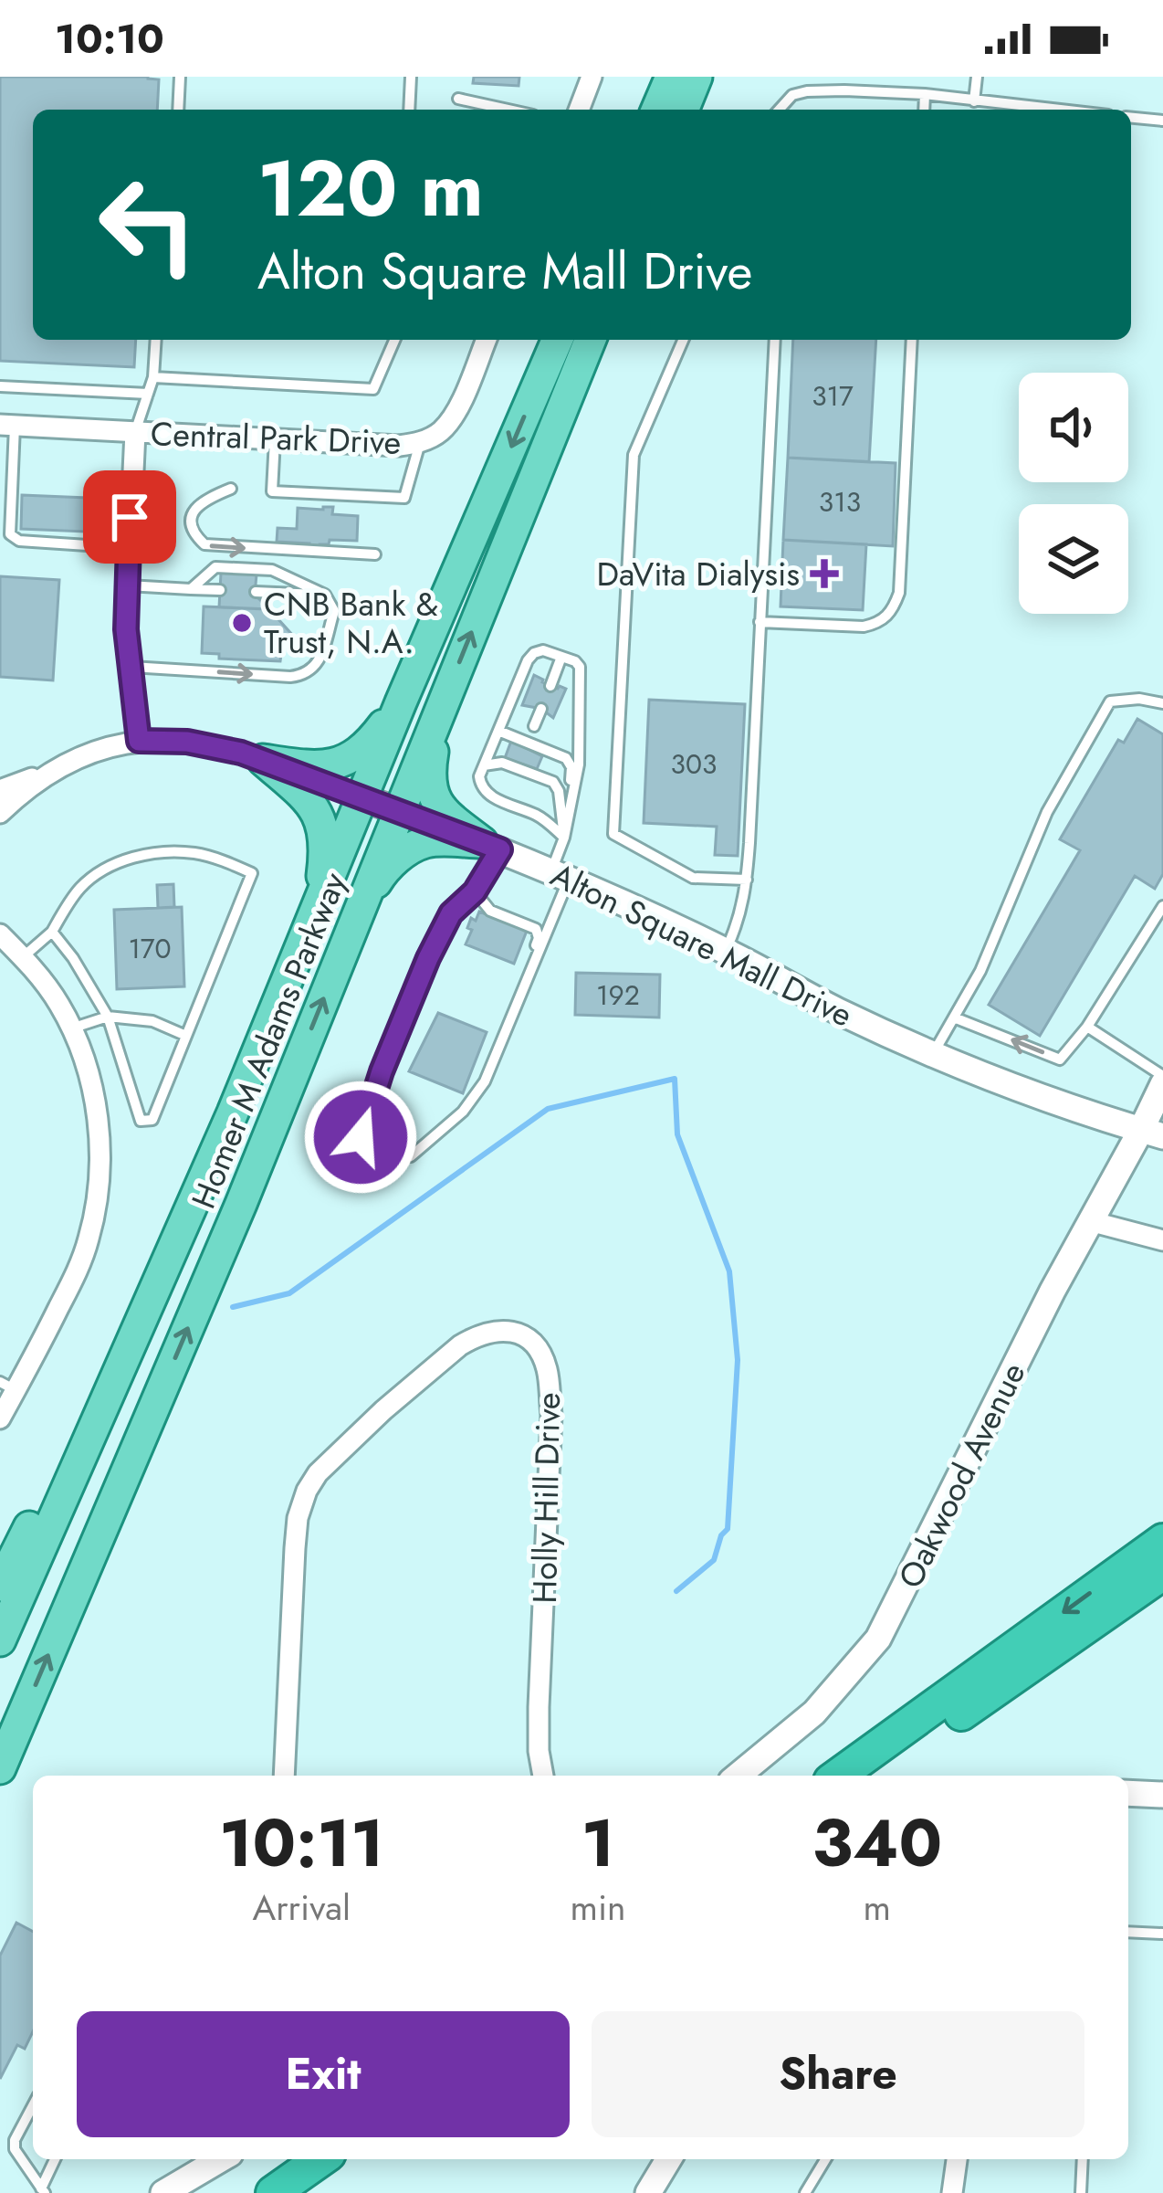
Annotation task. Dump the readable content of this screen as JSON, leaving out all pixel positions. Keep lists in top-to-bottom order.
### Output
{
  "streets": {
    "main road": ["Homer M Adams Parkway"],
    "street": [
      "Central Park Drive",
      "Alton Square Mall Drive",
      "Oakwood Avenue",
      "Holly Hill Drive"
    ]
  },
  "crossings": [
    ["Alton Square Mall Drive", "Homer M Adams Parkway"],
    ["Alton Square Mall Drive", "Oakwood Avenue"]
  ],
  "places": {
    "health": ["DaVita Dialysis"],
    "other": ["CNB Bank & Trust, N.A."]
  },
  "house_numbers": [
    "317",
    "313",
    "303",
    "170",
    "192"
  ],
  "page": {
    "status": "10:10",
    "turn": ["120 m", "Alton Square Mall Drive"],
    "eta": [
      "10:11",
      "Arrival",
      "1",
      "min",
      "340",
      "m"
    ],
    "buttons": ["Exit", "Share"]
  }
}
